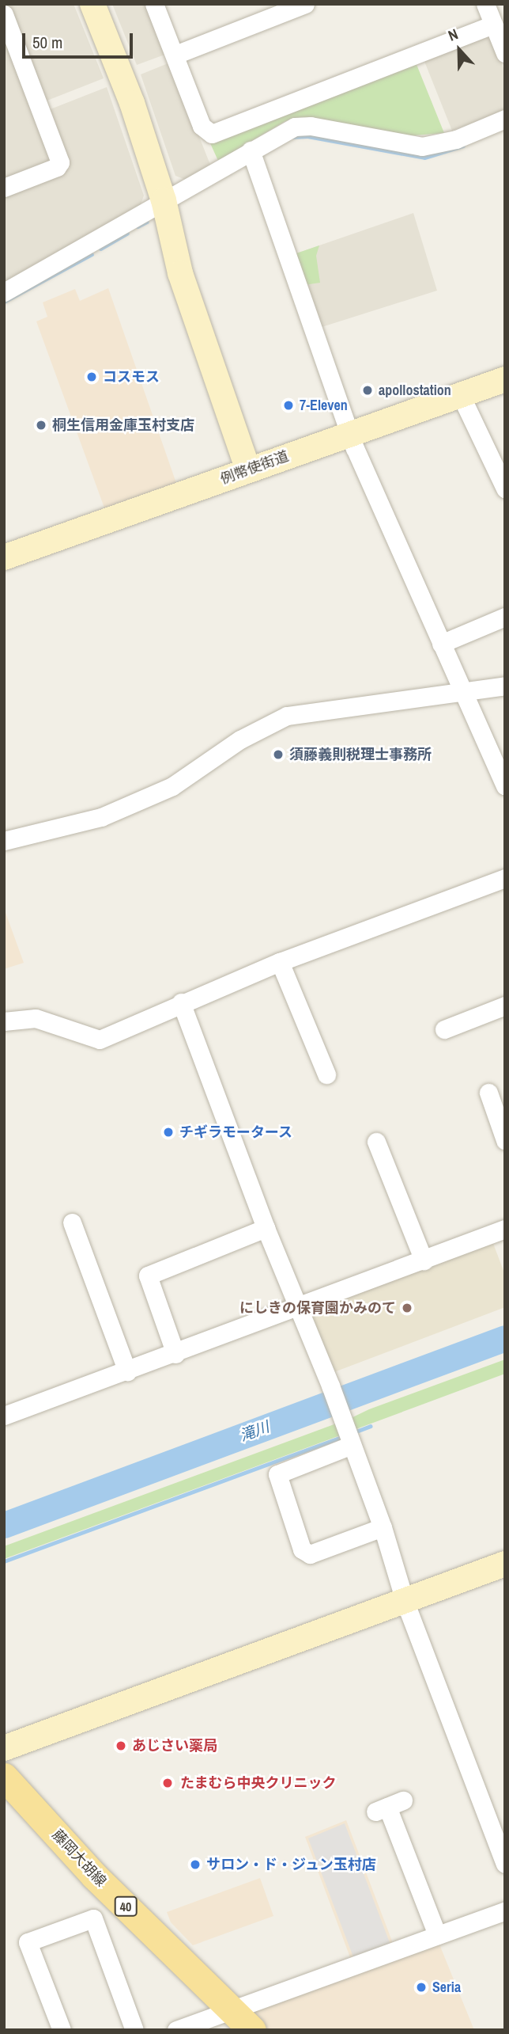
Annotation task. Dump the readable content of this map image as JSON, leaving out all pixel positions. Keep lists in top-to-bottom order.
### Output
{
  "streets": {
    "main road": ["藤岡大胡線", "40"],
    "street": ["例幣使街道"]
  },
  "water": ["滝川"],
  "places": [
    "コスモス",
    "apollostation",
    "7-Eleven",
    "桐生信用金庫玉村支店",
    "須藤義則税理士事務所",
    "チギラモータース",
    "にしきの保育園かみのて",
    "あじさい薬局",
    "たまむら中央クリニック",
    "サロン・ド・ジュン玉村店",
    "Seria"
  ],
  "scale_bar": "50 m",
  "north": "top"
}
